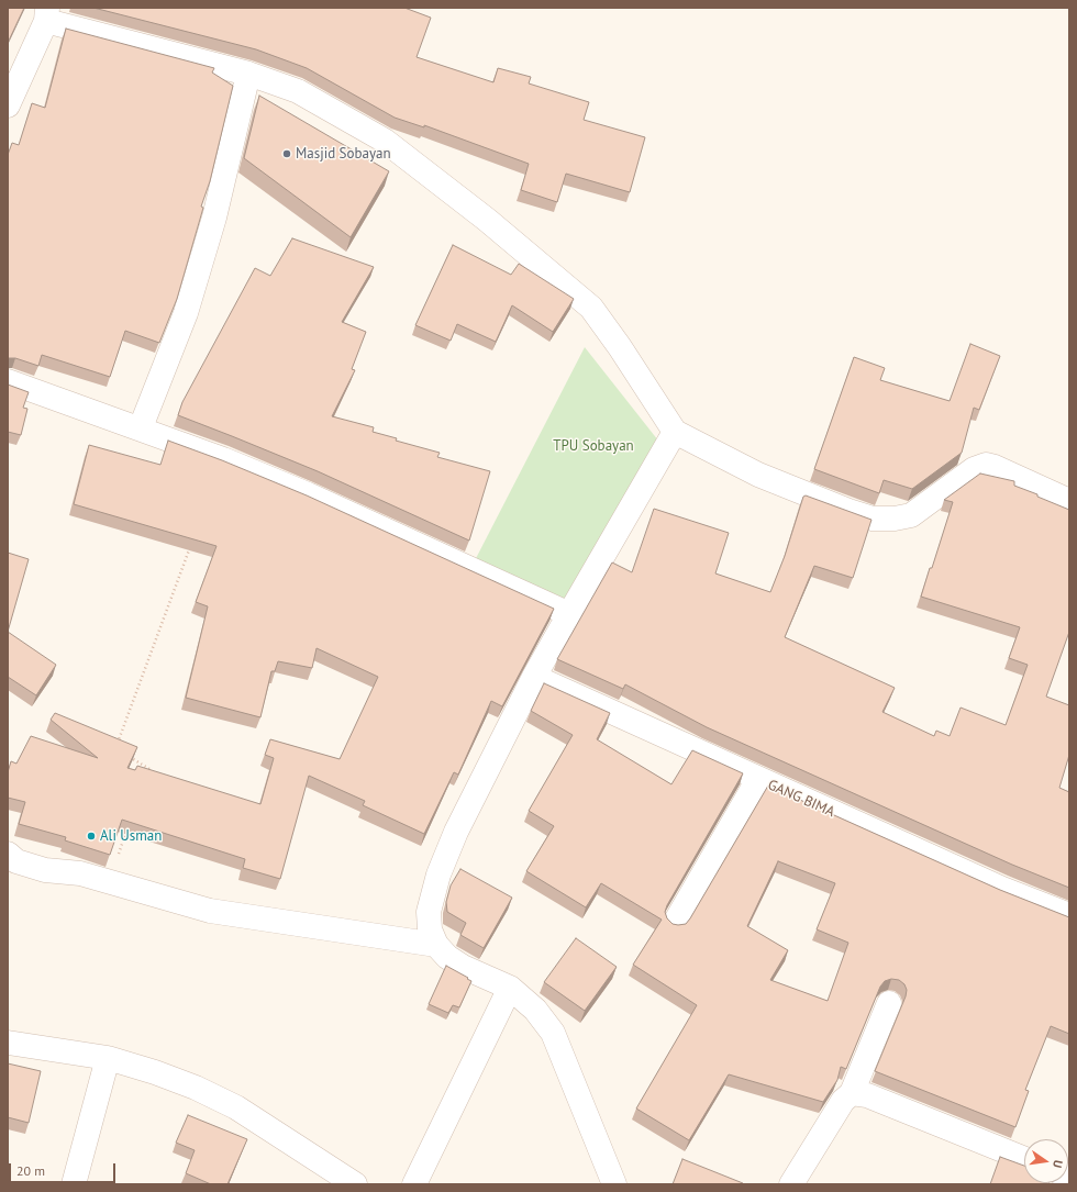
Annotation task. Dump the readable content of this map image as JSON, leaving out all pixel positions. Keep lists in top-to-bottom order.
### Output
{
  "streets": {
    "street": ["GANG BIMA"]
  },
  "parks": ["TPU Sobayan"],
  "places": ["Masjid Sobayan", "Ali Usman"],
  "scale_bar": "20 m",
  "north": "right"
}
